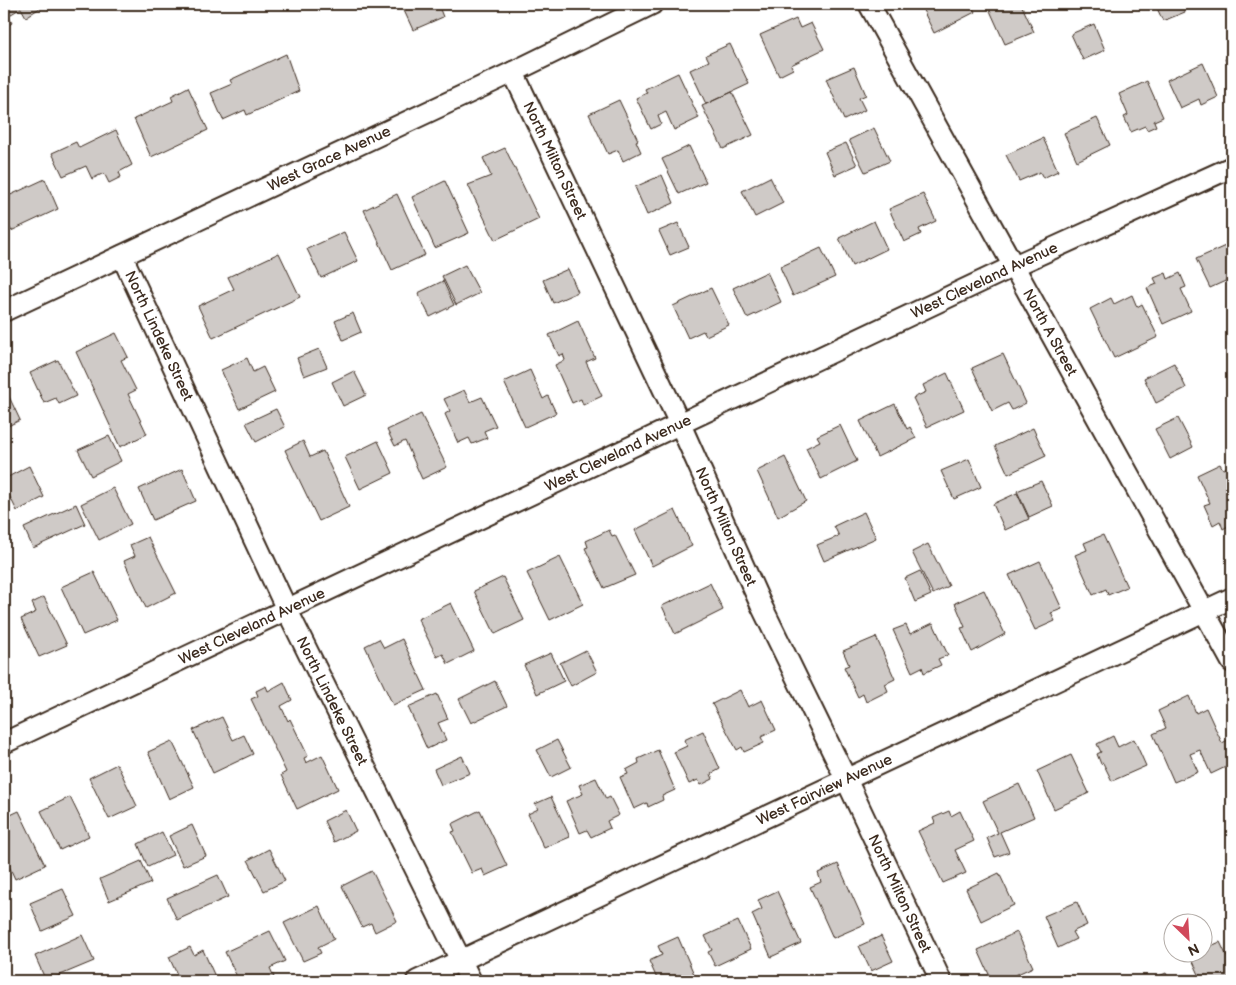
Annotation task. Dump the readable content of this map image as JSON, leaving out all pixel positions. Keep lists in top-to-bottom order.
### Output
{
  "streets": {
    "street": [
      "West Grace Avenue",
      "North Milton Street",
      "West Cleveland Avenue",
      "North A Street",
      "North Lindeke Street",
      "West Fairview Avenue"
    ]
  },
  "crossings": [
    ["West Grace Avenue", "North Milton Street"],
    ["West Grace Avenue", "North Lindeke Street"],
    ["North Milton Street", "West Cleveland Avenue"],
    ["North Milton Street", "West Fairview Avenue"],
    ["West Cleveland Avenue", "North A Street"],
    ["West Cleveland Avenue", "North Lindeke Street"],
    ["North A Street", "West Fairview Avenue"],
    ["North Lindeke Street", "West Fairview Avenue"]
  ],
  "north": "bottom right"
}
